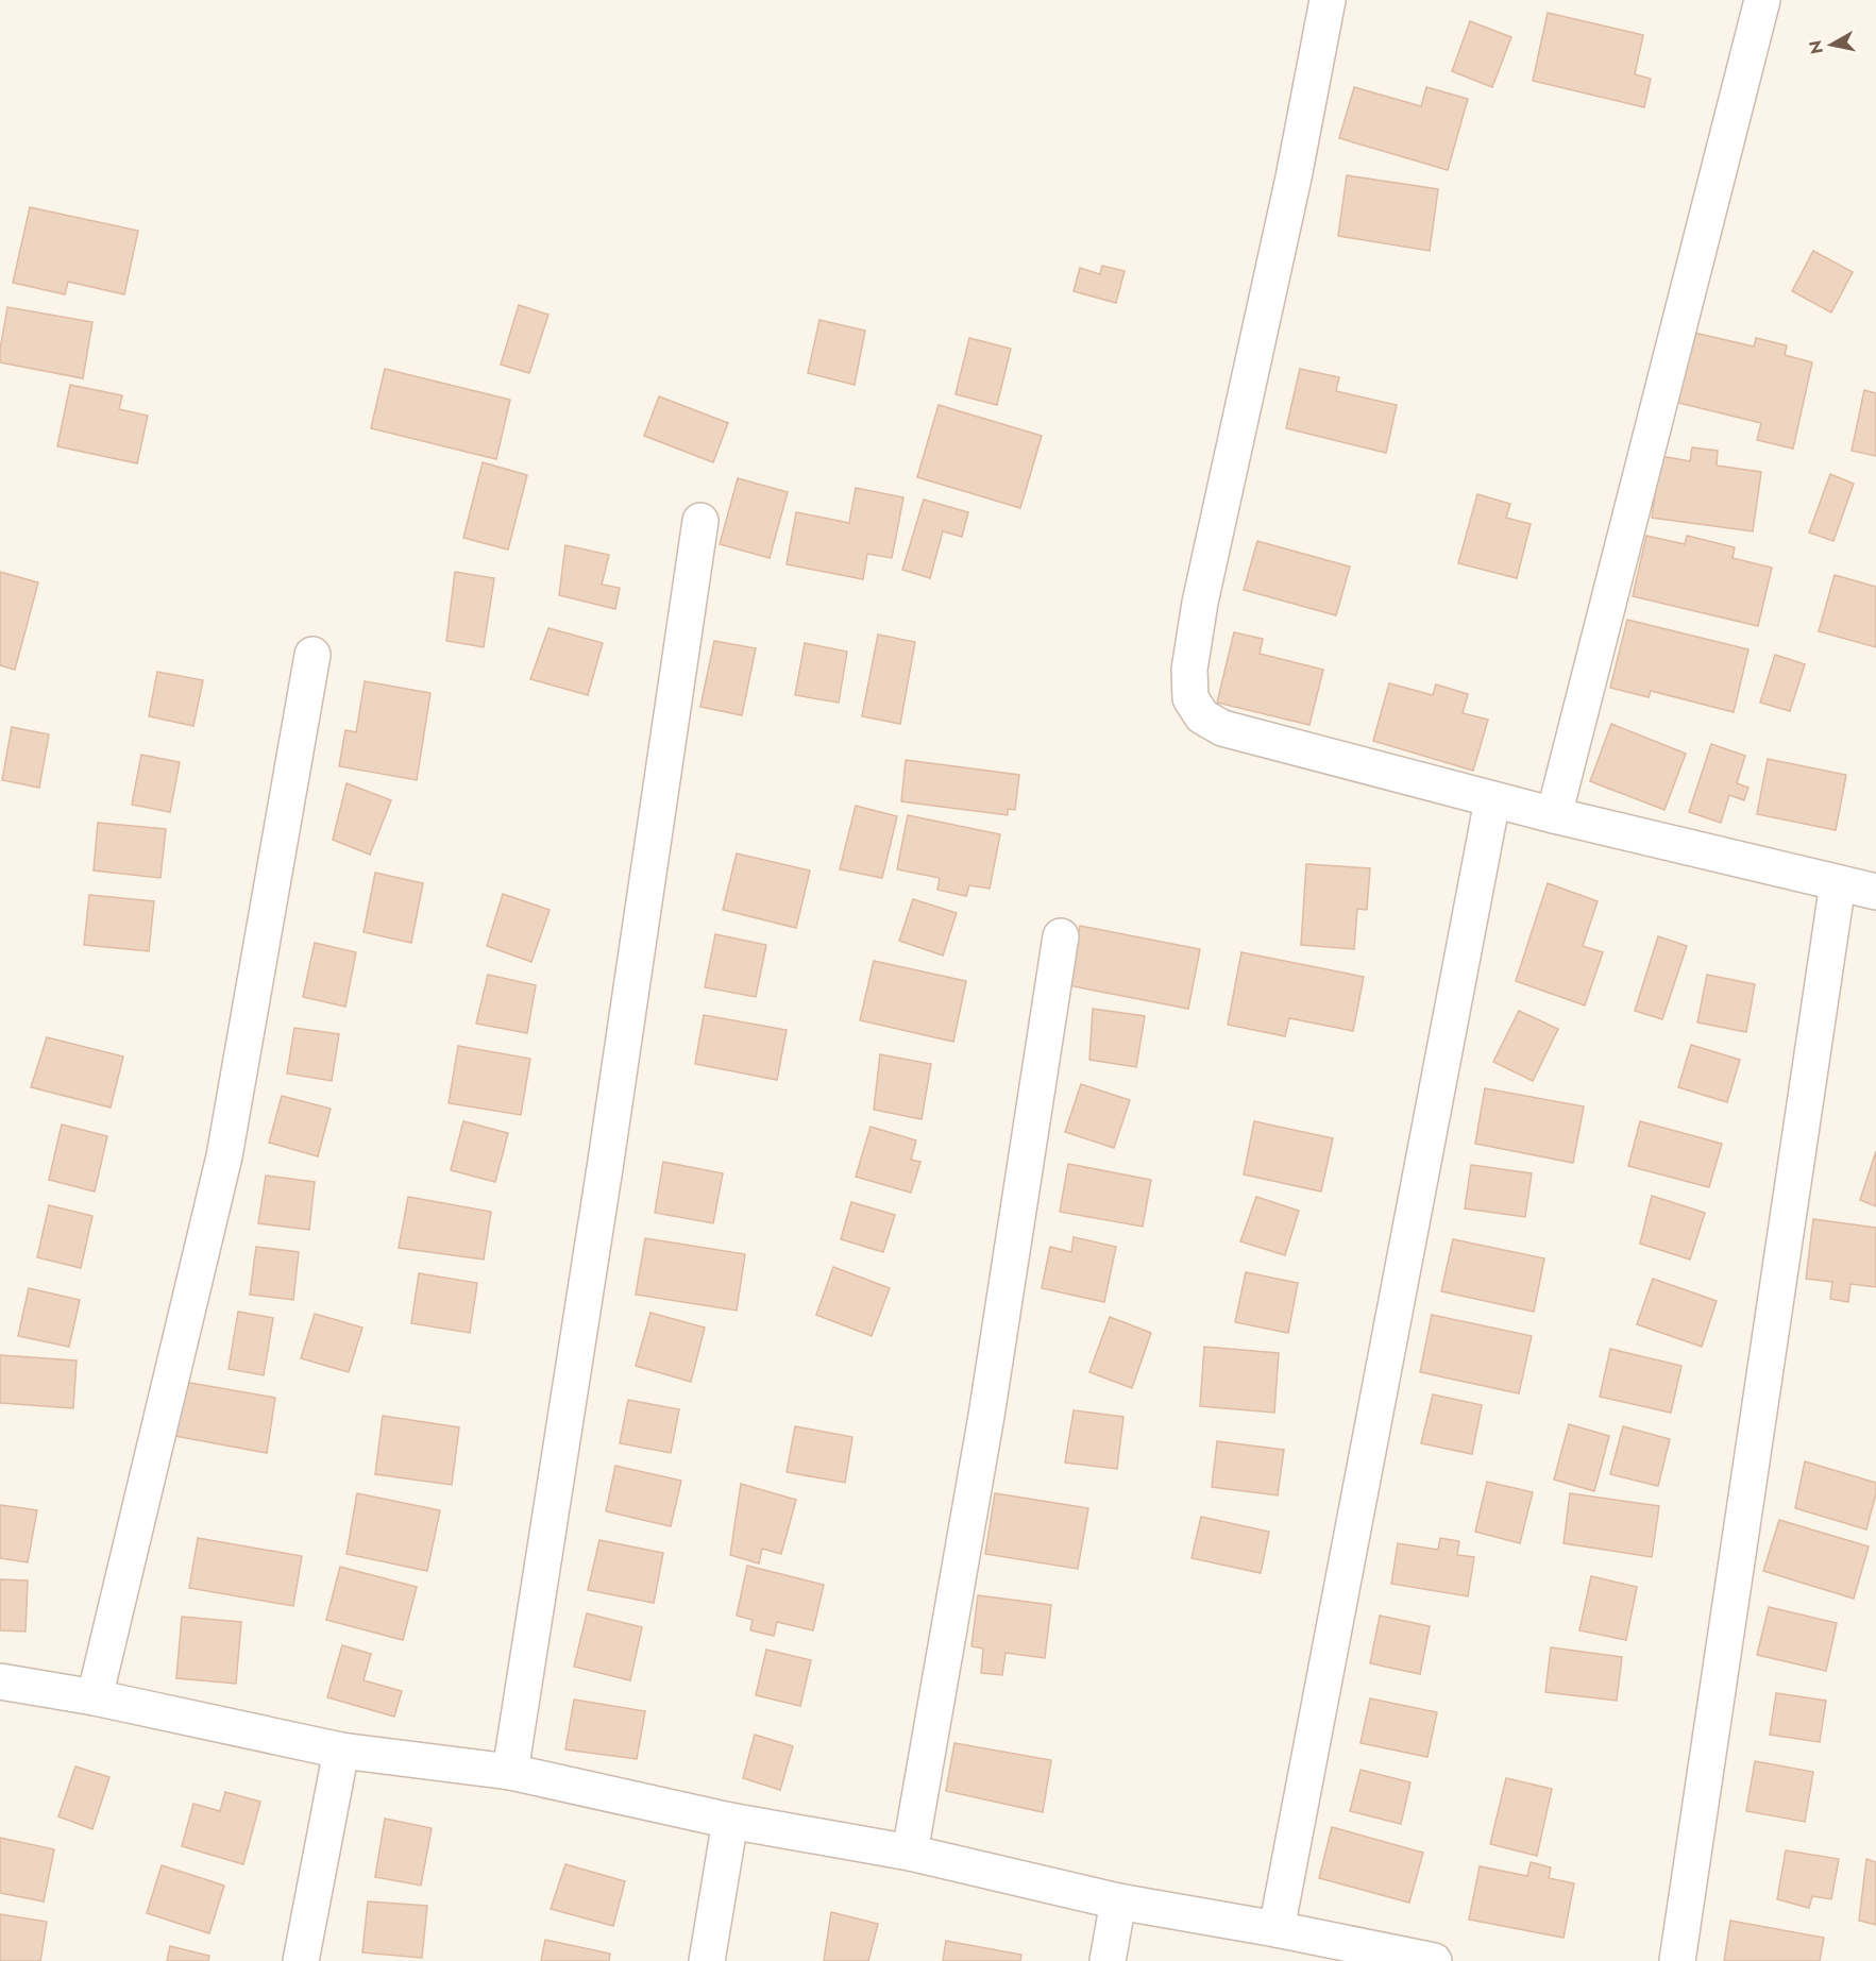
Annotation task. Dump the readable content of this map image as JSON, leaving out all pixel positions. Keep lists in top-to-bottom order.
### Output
{
  "north": "left"
}
